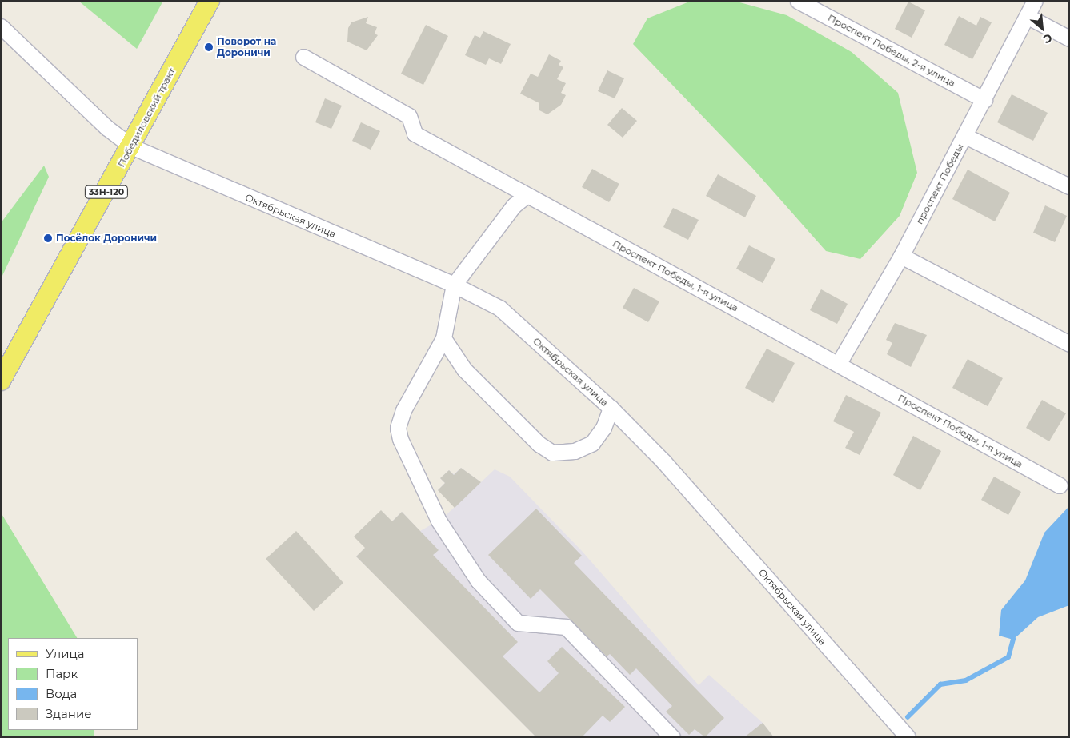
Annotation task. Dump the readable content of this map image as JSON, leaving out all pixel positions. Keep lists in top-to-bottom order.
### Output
{
  "streets": {
    "main road": ["Победиловский тракт", "33Н-120"],
    "street": [
      "Проспект Победы, 2-я улица",
      "проспект Победы",
      "Октябрьская улица",
      "Проспект Победы, 1-я улица"
    ]
  },
  "crossings": [
    ["Проспект Победы, 2-я улица", "проспект Победы"],
    ["Победиловский тракт", "Октябрьская улица"],
    ["проспект Победы", "Проспект Победы, 1-я улица"]
  ],
  "places": ["Поворот на Дороничи", "Посёлок Дороничи"],
  "legend": [
    "Улица",
    "Парк",
    "Вода",
    "Здание"
  ],
  "north": "bottom right"
}
